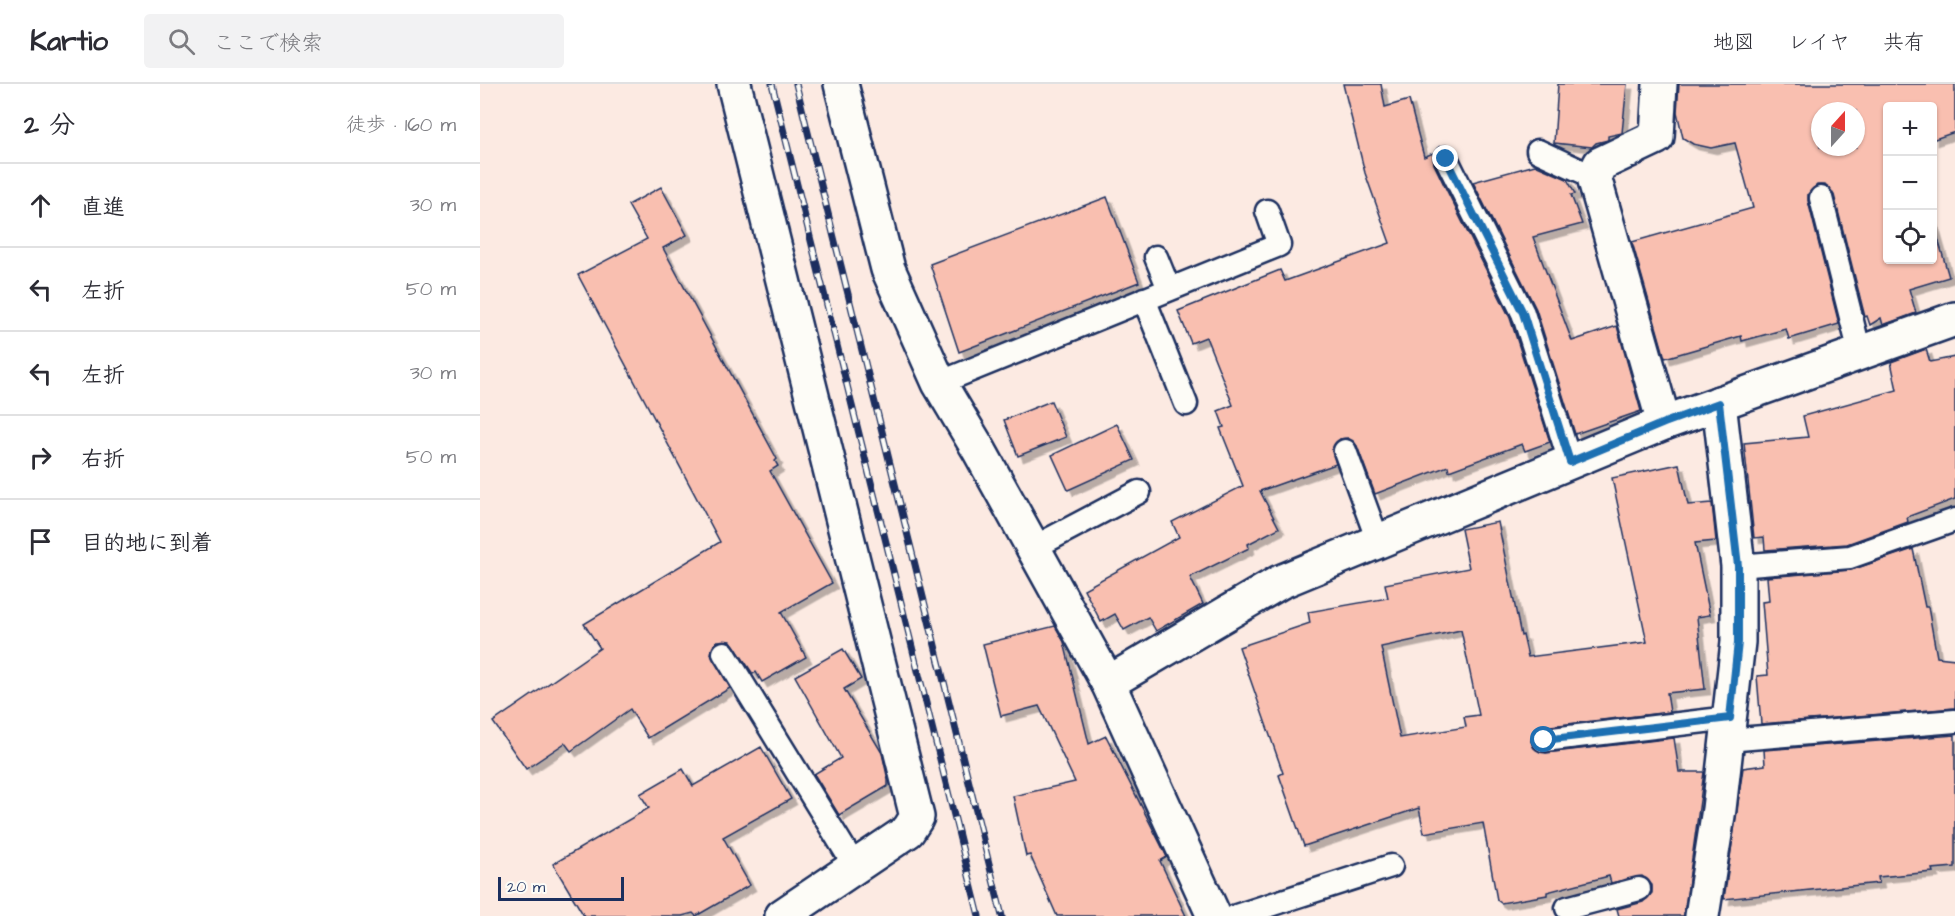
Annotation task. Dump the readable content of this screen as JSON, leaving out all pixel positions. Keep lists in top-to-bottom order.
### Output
{
  "scale_bar": "20 m",
  "north": "top",
  "page": {
    "header": "Kartio",
    "search": "ここで検索",
    "nav": ["地図", "レイヤ", "共有"],
    "heading": ["2 分", "徒歩 · 160 m"],
    "map_buttons": ["+", "−"],
    "list": [
      ["直進", "30 m"],
      ["左折", "50 m"],
      ["左折", "30 m"],
      ["右折", "50 m"],
      "目的地に到着"
    ],
    "scale": "20 m"
  }
}
